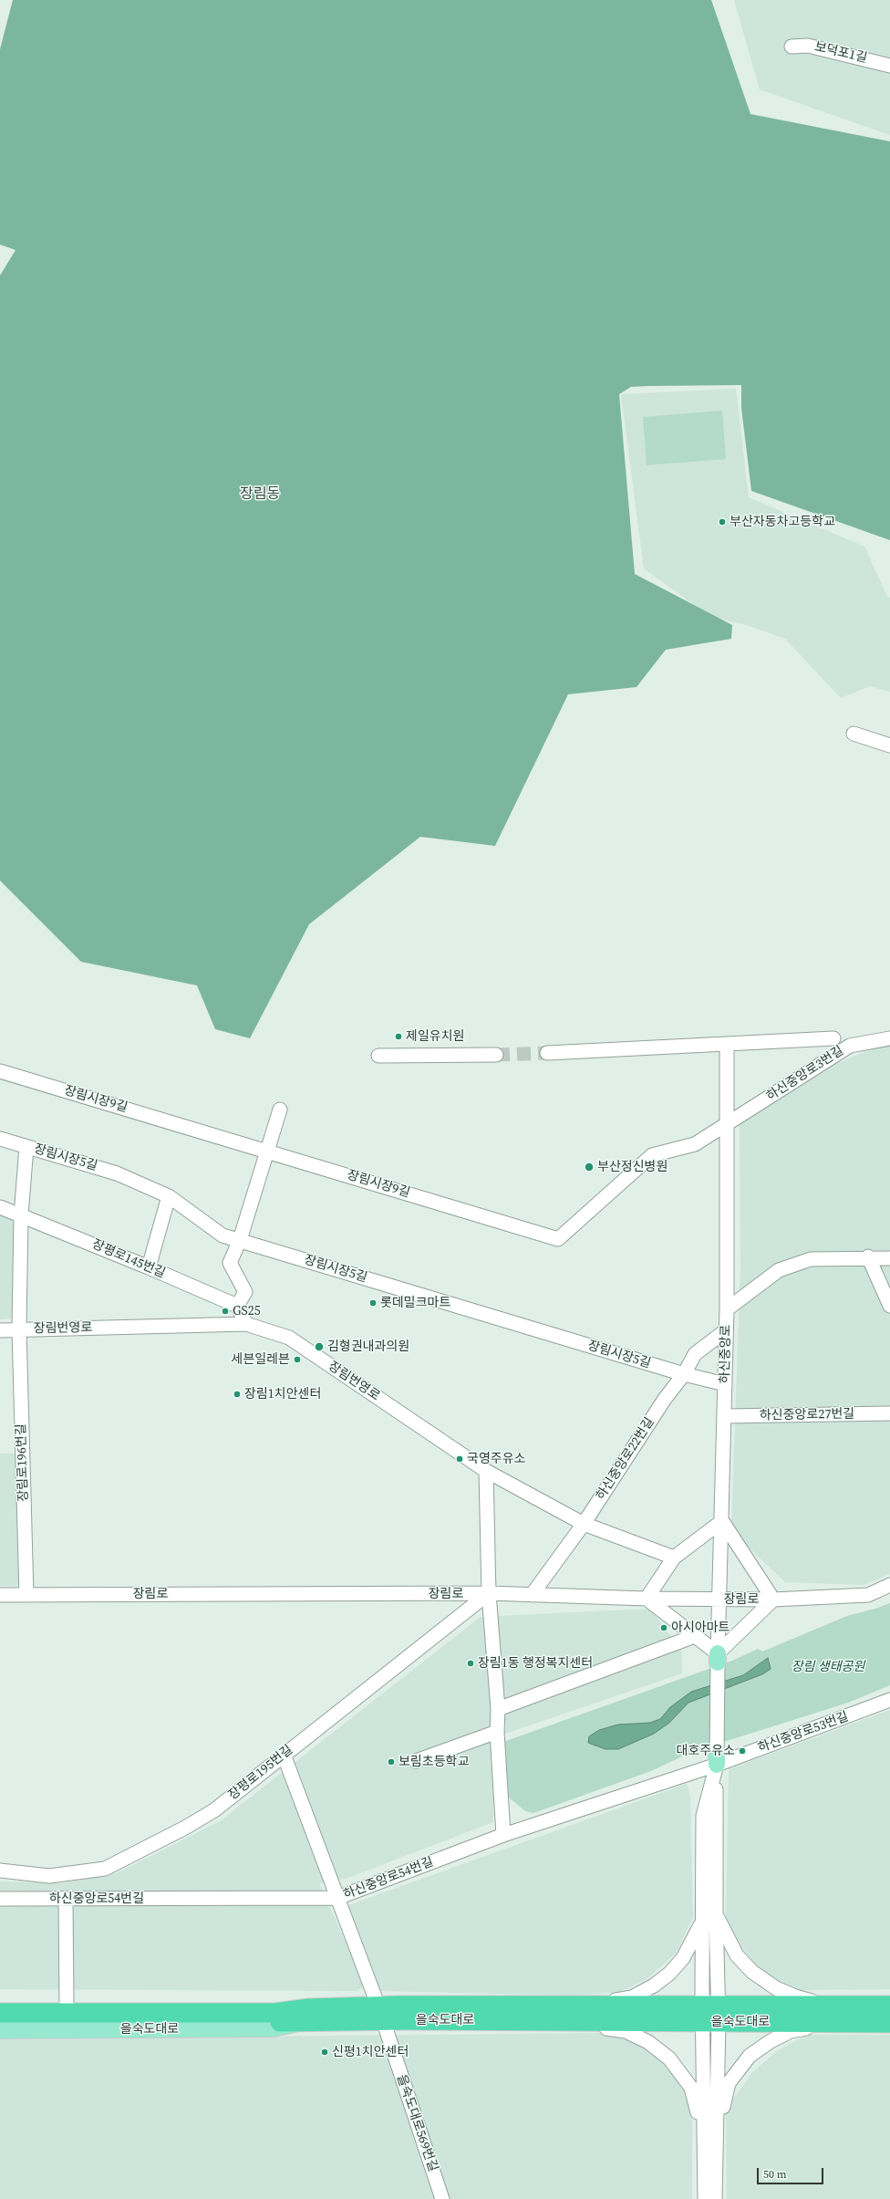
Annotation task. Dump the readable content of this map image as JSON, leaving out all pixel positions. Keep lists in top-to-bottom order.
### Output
{
  "streets": {
    "highway": ["을숙도대로"],
    "street": [
      "보덕포1길",
      "하신중앙로3번길",
      "장림시장9길",
      "장림시장5길",
      "장평로145번길",
      "장림번영로",
      "하신중앙로",
      "하신중앙로27번길",
      "하신중앙로22번길",
      "장림로196번길",
      "장림로",
      "하신중앙로53번길",
      "장평로195번길",
      "하신중앙로54번길",
      "을숙도대로569번길"
    ]
  },
  "crossings": [
    ["하신중앙로3번길", "장림시장9길"],
    ["하신중앙로3번길", "하신중앙로"],
    ["장림시장9길", "하신중앙로"],
    ["장림시장5길", "하신중앙로"],
    ["장림시장5길", "하신중앙로22번길"],
    ["장림시장5길", "장림로196번길"],
    ["장평로145번길", "장림로196번길"],
    ["장림번영로", "하신중앙로22번길"],
    ["장림번영로", "장림로196번길"],
    ["하신중앙로", "하신중앙로27번길"],
    ["하신중앙로", "하신중앙로22번길"],
    ["하신중앙로", "장림로"],
    ["하신중앙로", "하신중앙로53번길"],
    ["하신중앙로", "하신중앙로54번길"],
    ["하신중앙로22번길", "장림로"],
    ["장림로196번길", "장림로"],
    ["장림로", "장평로195번길"],
    ["하신중앙로53번길", "하신중앙로54번길"],
    ["장평로195번길", "을숙도대로569번길"],
    ["하신중앙로54번길", "을숙도대로569번길"],
    ["을숙도대로", "을숙도대로569번길"]
  ],
  "districts": ["장림동"],
  "parks": ["장림 생태공원"],
  "places": [
    "부산자동차고등학교",
    "제일유치원",
    "부산정신병원",
    "롯데밀크마트",
    "GS25",
    "김형권내과의원",
    "세븐일레븐",
    "장림1치안센터",
    "국영주유소",
    "아시아마트",
    "장림1동 행정복지센터",
    "대호주유소",
    "보림초등학교",
    "신평1치안센터"
  ],
  "scale_bar": "50 m"
}
